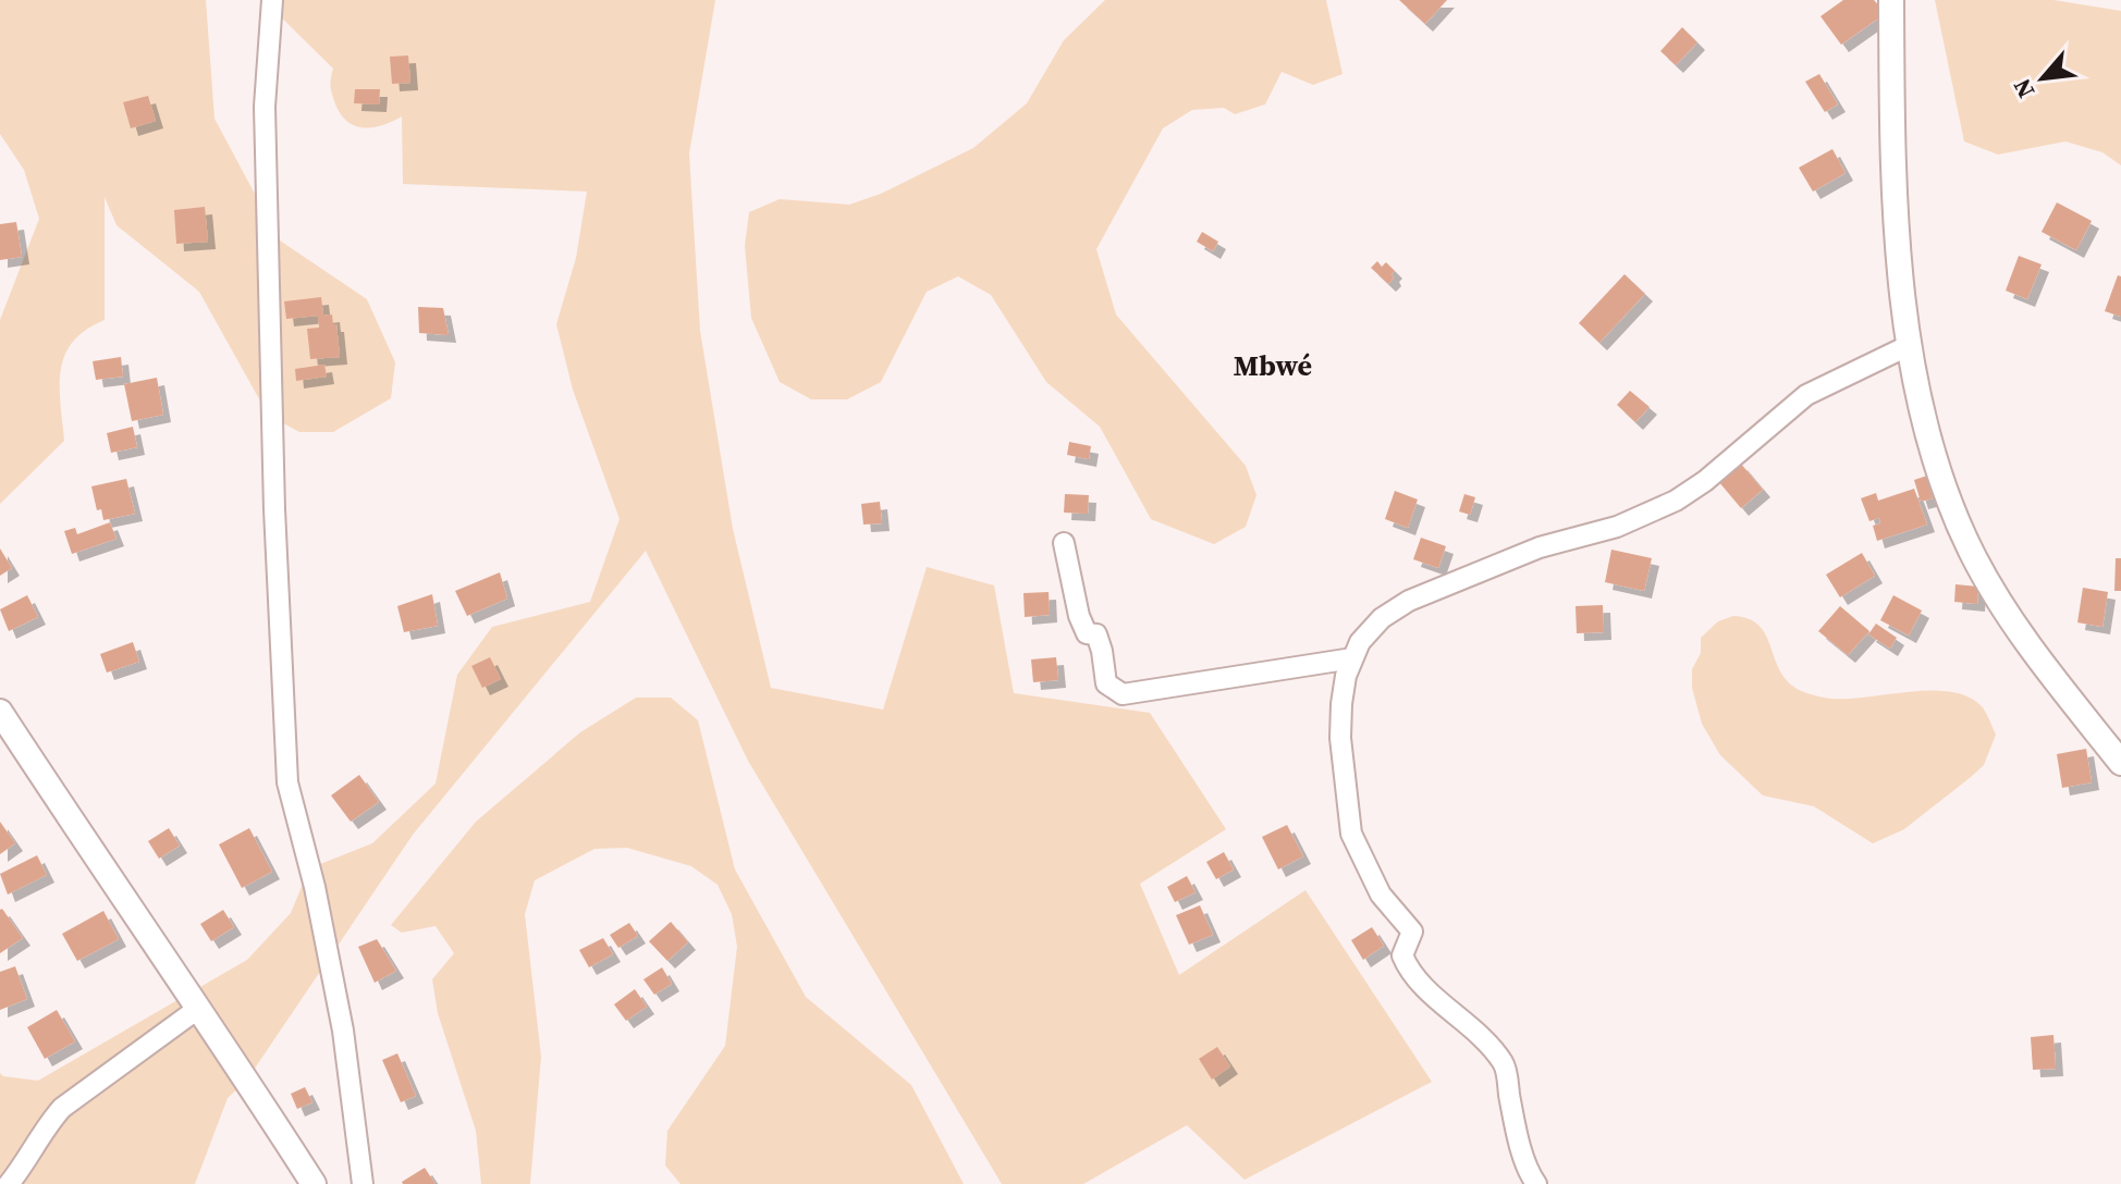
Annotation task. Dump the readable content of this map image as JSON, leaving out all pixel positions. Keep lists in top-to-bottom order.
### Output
{
  "districts": ["Mbwé"],
  "north": "bottom left"
}
